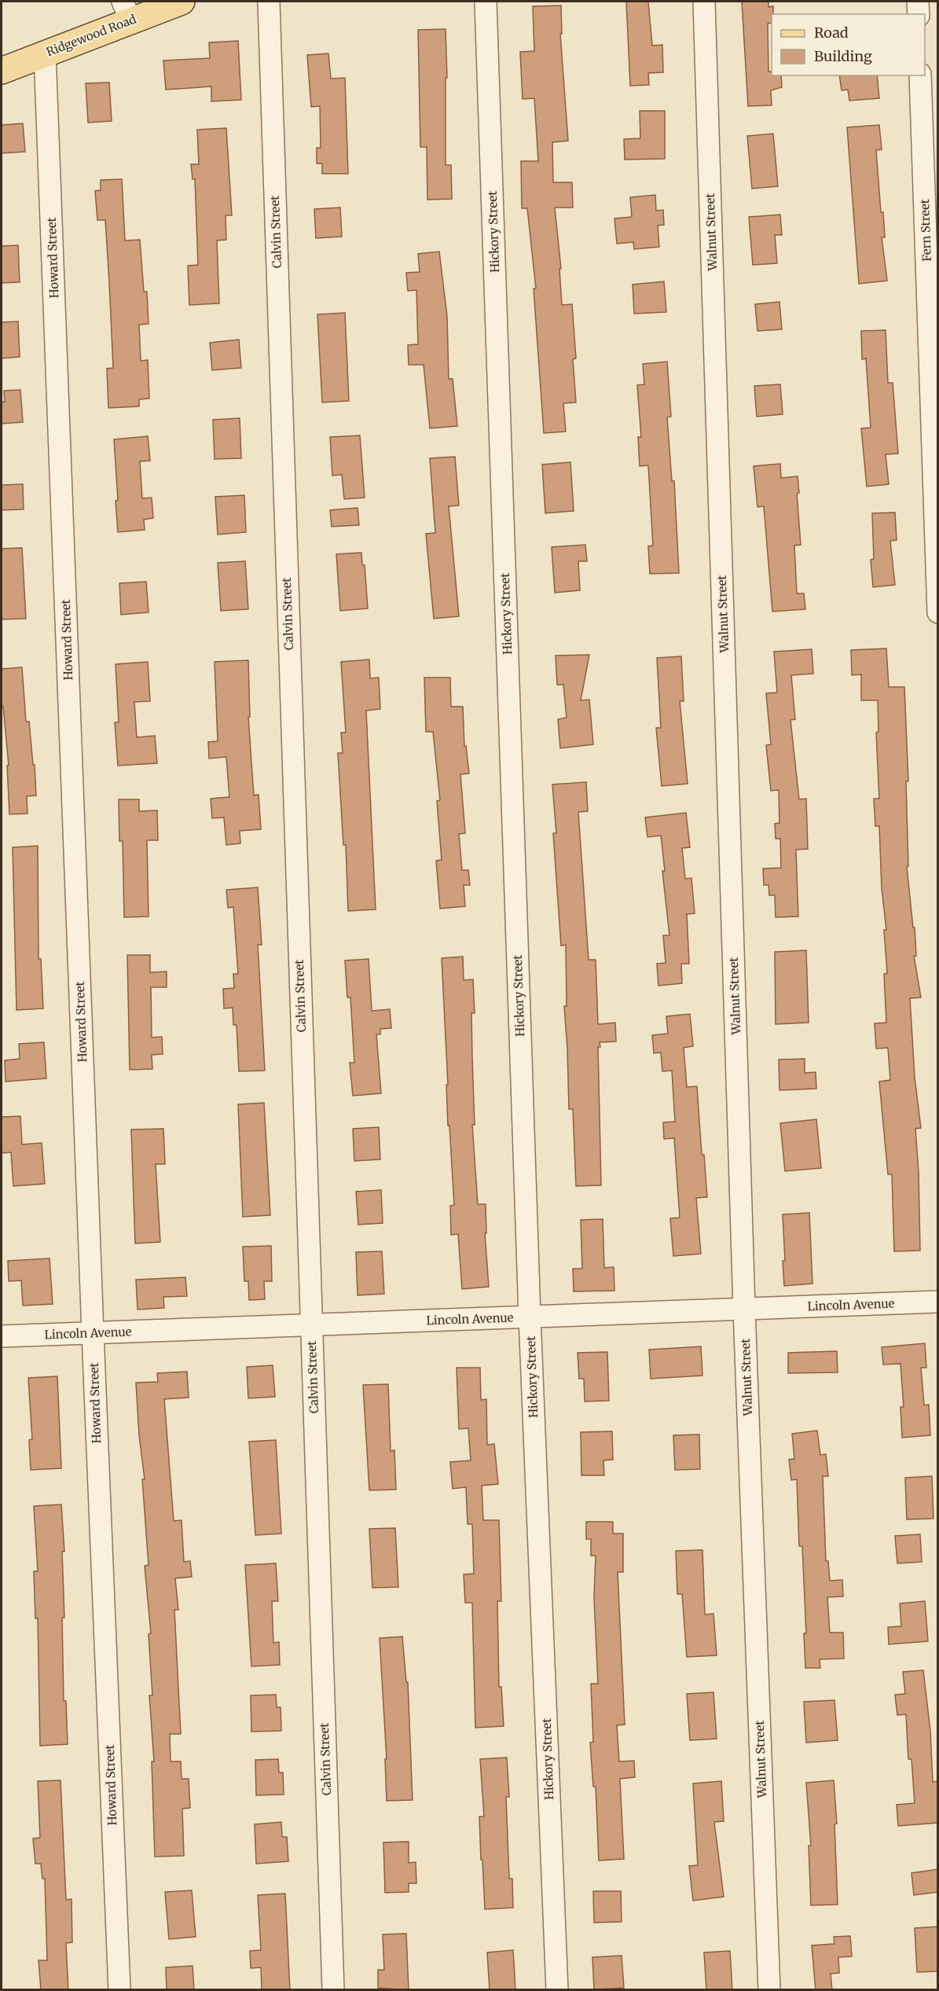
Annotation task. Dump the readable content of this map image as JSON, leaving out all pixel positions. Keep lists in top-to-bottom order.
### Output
{
  "streets": {
    "main road": ["Ridgewood Road"],
    "street": [
      "Fern Street",
      "Calvin Street",
      "Hickory Street",
      "Walnut Street",
      "Howard Street",
      "Lincoln Avenue"
    ]
  },
  "crossings": [
    ["Ridgewood Road", "Howard Street"],
    ["Calvin Street", "Lincoln Avenue"],
    ["Hickory Street", "Lincoln Avenue"],
    ["Walnut Street", "Lincoln Avenue"],
    ["Howard Street", "Lincoln Avenue"]
  ],
  "legend": ["Road", "Building"]
}
